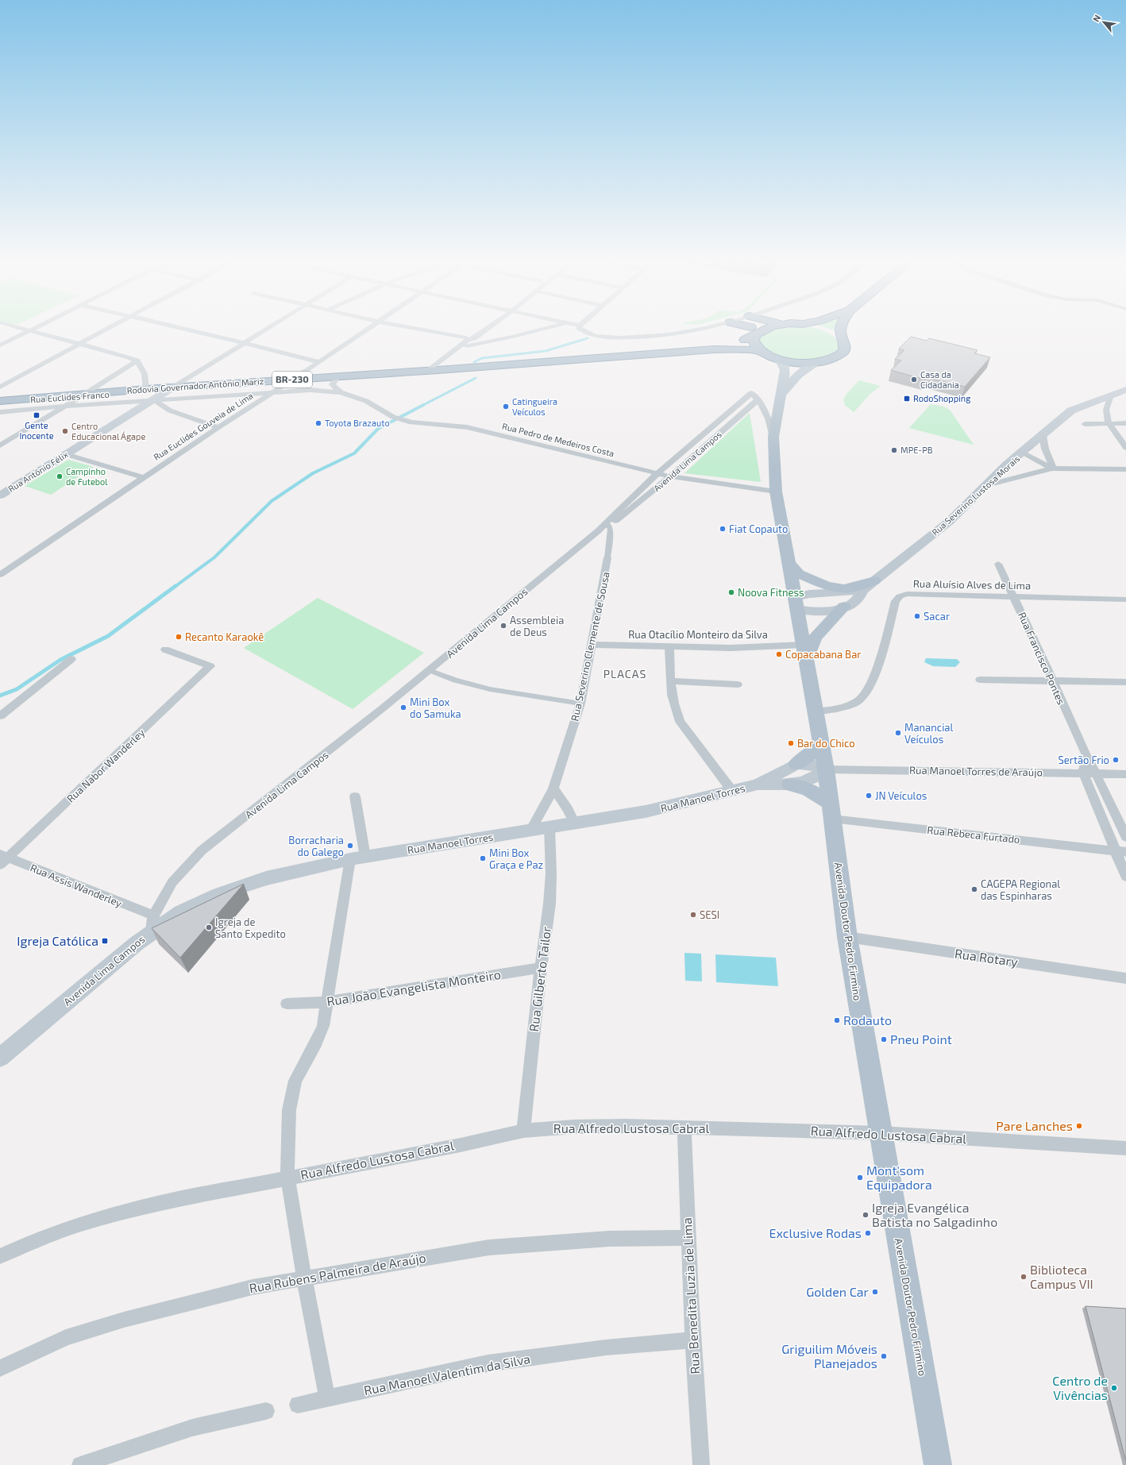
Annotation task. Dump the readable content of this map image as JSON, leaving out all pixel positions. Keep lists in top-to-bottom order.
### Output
{
  "streets": {
    "highway": ["BR-230", "Rodovia Governador Antônio Mariz"],
    "main road": [
      "Avenida Lima Campos",
      "Rua Antônio Félix",
      "Rua Severino Lustosa Morais",
      "Rua Manoel Torres",
      "Avenida Doutor Pedro Firmino"
    ],
    "street": [
      "Rua Euclides Franco",
      "Rua Euclides Gouveia de Lima",
      "Rua Pedro de Medeiros Costa",
      "Rua Aluísio Alves de Lima",
      "Rua Otacílio Monteiro da Silva",
      "Rua Severino Clemente de Sousa",
      "Rua Francisco Pontes",
      "Rua Nabor Wanderley",
      "Rua Manoel Torres de Araújo",
      "Rua Rebeca Furtado",
      "Rua Assis Wanderley",
      "Rua Rotary",
      "Rua Gilberto Tailor",
      "Rua João Evangelista Monteiro",
      "Rua Alfredo Lustosa Cabral",
      "Rua Rubens Palmeira de Araújo",
      "Rua Benedita Luzia de Lima",
      "Rua Manoel Valentim da Silva"
    ]
  },
  "crossings": [
    ["BR-230", "Rodovia Governador Antônio Mariz"],
    ["BR-230", "Avenida Doutor Pedro Firmino"],
    ["Rodovia Governador Antônio Mariz", "Rua Euclides Gouveia de Lima"],
    ["Rodovia Governador Antônio Mariz", "Rua Antônio Félix"],
    ["Rodovia Governador Antônio Mariz", "Avenida Doutor Pedro Firmino"],
    ["Rua Euclides Franco", "Rua Euclides Gouveia de Lima"],
    ["Rua Euclides Franco", "Rua Pedro de Medeiros Costa"],
    ["Rua Euclides Franco", "Rua Antônio Félix"],
    ["Rua Euclides Gouveia de Lima", "Rua Pedro de Medeiros Costa"],
    ["Rua Pedro de Medeiros Costa", "Avenida Lima Campos"],
    ["Rua Pedro de Medeiros Costa", "Avenida Doutor Pedro Firmino"],
    ["Avenida Lima Campos", "Rua Severino Clemente de Sousa"],
    ["Avenida Lima Campos", "Rua Manoel Torres"],
    ["Avenida Lima Campos", "Rua Assis Wanderley"],
    ["Rua Severino Lustosa Morais", "Avenida Doutor Pedro Firmino"],
    ["Rua Aluísio Alves de Lima", "Rua Francisco Pontes"],
    ["Rua Aluísio Alves de Lima", "Avenida Doutor Pedro Firmino"],
    ["Rua Otacílio Monteiro da Silva", "Rua Severino Clemente de Sousa"],
    ["Rua Otacílio Monteiro da Silva", "Avenida Doutor Pedro Firmino"],
    ["Rua Severino Clemente de Sousa", "Rua Manoel Torres"],
    ["Rua Francisco Pontes", "Rua Manoel Torres de Araújo"],
    ["Rua Francisco Pontes", "Rua Rebeca Furtado"],
    ["Rua Nabor Wanderley", "Rua Assis Wanderley"],
    ["Rua Manoel Torres de Araújo", "Rua Manoel Torres"],
    ["Rua Manoel Torres de Araújo", "Avenida Doutor Pedro Firmino"],
    ["Rua Manoel Torres", "Rua Assis Wanderley"],
    ["Rua Manoel Torres", "Avenida Doutor Pedro Firmino"],
    ["Rua Manoel Torres", "Rua Gilberto Tailor"],
    ["Rua Rebeca Furtado", "Avenida Doutor Pedro Firmino"],
    ["Avenida Doutor Pedro Firmino", "Rua Rotary"],
    ["Avenida Doutor Pedro Firmino", "Rua Alfredo Lustosa Cabral"],
    ["Rua Gilberto Tailor", "Rua João Evangelista Monteiro"],
    ["Rua Gilberto Tailor", "Rua Alfredo Lustosa Cabral"],
    ["Rua Alfredo Lustosa Cabral", "Rua Benedita Luzia de Lima"],
    ["Rua Rubens Palmeira de Araújo", "Rua Benedita Luzia de Lima"],
    ["Rua Benedita Luzia de Lima", "Rua Manoel Valentim da Silva"]
  ],
  "districts": ["PLACAS"],
  "places": {
    "other": [
      "Casa da Cidadania",
      "Catingueira Veículos",
      "Toyota Brazauto",
      "Centro Educacional Ágape",
      "MPE-PB",
      "Campinho de Futebol",
      "Fiat Copauto",
      "Noova Fitness",
      "Sacar",
      "Assembleia de Deus",
      "Recanto Karaokê",
      "Copacabana Bar",
      "Mini Box do Samuka",
      "Manancial Veículos",
      "Bar do Chico",
      "Sertão Frio",
      "JN Veículos",
      "Borracharia do Galego",
      "Mini Box Graça e Paz",
      "CAGEPA Regional das Espinharas",
      "SESI",
      "Igreja de Santo Expedito",
      "Rodauto",
      "Pneu Point",
      "Pare Lanches",
      "Mont'som Equipadora",
      "Igreja Evangélica Batista no Salgadinho",
      "Exclusive Rodas",
      "Biblioteca Campus VII",
      "Golden Car",
      "Griguilim Móveis Planejados",
      "Centro de Vivências"
    ],
    "transit": ["RodoShopping", "Gente Inocente", "Igreja Católica"]
  },
  "north": "top left"
}
